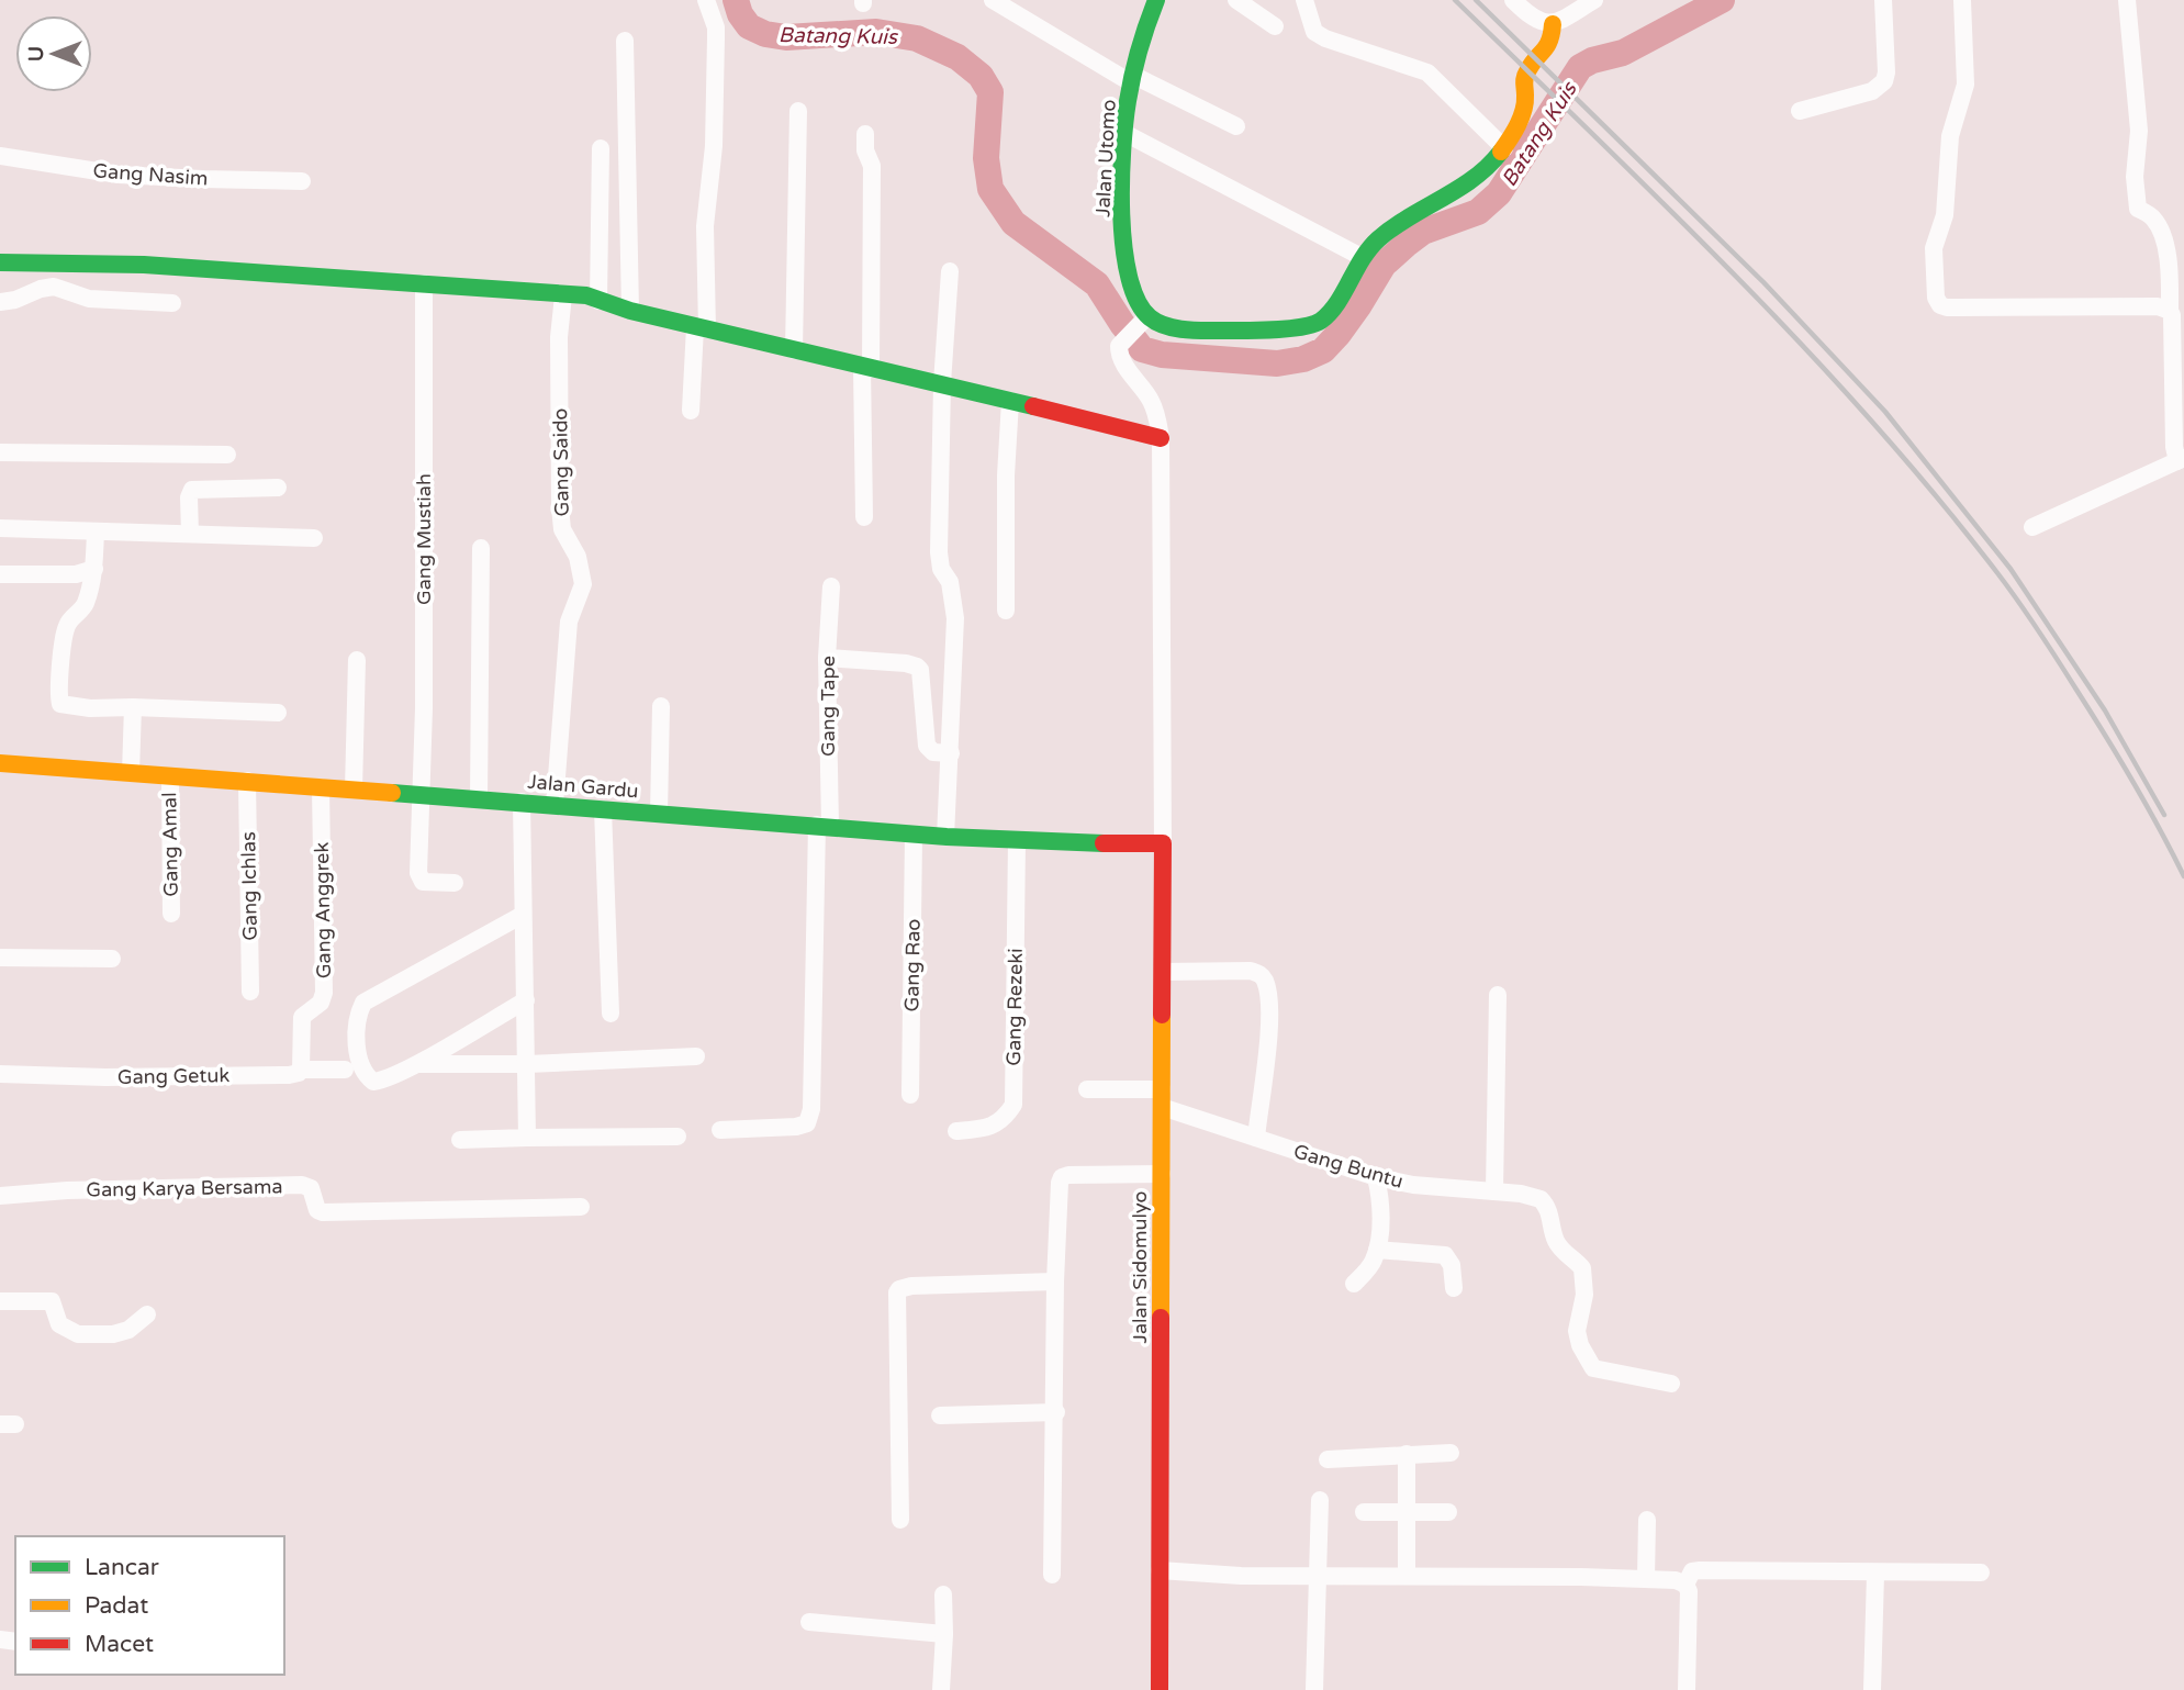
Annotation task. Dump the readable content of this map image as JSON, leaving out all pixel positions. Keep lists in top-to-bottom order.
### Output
{
  "streets": {
    "street": [
      "Jalan Utomo",
      "Gang Nasim",
      "Gang Saido",
      "Gang Mustiah",
      "Gang Tape",
      "Jalan Gardu",
      "Gang Amal",
      "Gang Ichlas",
      "Gang Anggrek",
      "Gang Rao",
      "Gang Rezeki",
      "Gang Getuk",
      "Gang Buntu",
      "Gang Karya Bersama",
      "Jalan Sidomulyo"
    ]
  },
  "crossings": [
    ["Gang Saido", "Jalan Gardu"],
    ["Gang Mustiah", "Jalan Gardu"],
    ["Gang Tape", "Jalan Gardu"],
    ["Jalan Gardu", "Gang Amal"],
    ["Jalan Gardu", "Gang Ichlas"],
    ["Jalan Gardu", "Gang Anggrek"],
    ["Jalan Gardu", "Gang Rao"],
    ["Jalan Gardu", "Gang Rezeki"],
    ["Jalan Gardu", "Jalan Sidomulyo"],
    ["Gang Anggrek", "Gang Getuk"],
    ["Gang Buntu", "Jalan Sidomulyo"]
  ],
  "water": ["Batang Kuis"],
  "legend": ["Lancar", "Padat", "Macet"],
  "north": "left"
}
